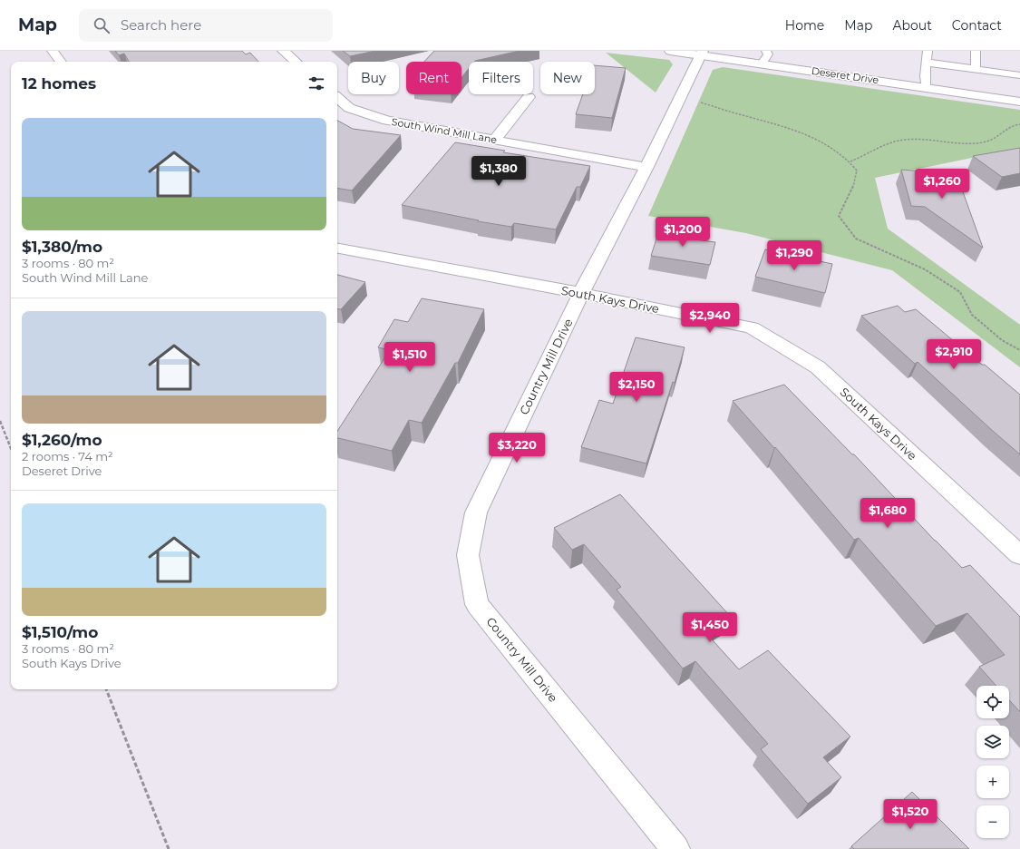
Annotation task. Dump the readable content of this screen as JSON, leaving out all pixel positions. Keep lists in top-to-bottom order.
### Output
{
  "streets": {
    "street": [
      "Deseret Drive",
      "South Wind Mill Lane",
      "South Kays Drive",
      "Country Mill Drive"
    ]
  },
  "crossings": [
    ["Deseret Drive", "Country Mill Drive"],
    ["South Wind Mill Lane", "Country Mill Drive"],
    ["South Kays Drive", "Country Mill Drive"]
  ],
  "page": {
    "header": "Map",
    "search": "Search here",
    "nav": [
      "Home",
      "Map",
      "About",
      "Contact"
    ],
    "chip": [
      "Buy",
      "Rent",
      "Filters",
      "New"
    ],
    "heading": "12 homes",
    "list": [
      {
        "name": "$1,380/mo",
        "note": "3 rooms · 80 m² · South Wind Mill Lane"
      },
      {
        "name": "$1,260/mo",
        "note": "2 rooms · 74 m² · Deseret Drive"
      },
      {
        "name": "$1,510/mo",
        "note": "3 rooms · 80 m² · South Kays Drive"
      }
    ],
    "price": [
      "$1,380",
      "$1,260",
      "$1,200",
      "$1,290",
      "$2,940",
      "$2,910",
      "$1,510",
      "$2,150",
      "$3,220",
      "$1,680",
      "$1,450",
      "$1,520"
    ],
    "map_buttons": ["+", "−"]
  }
}
